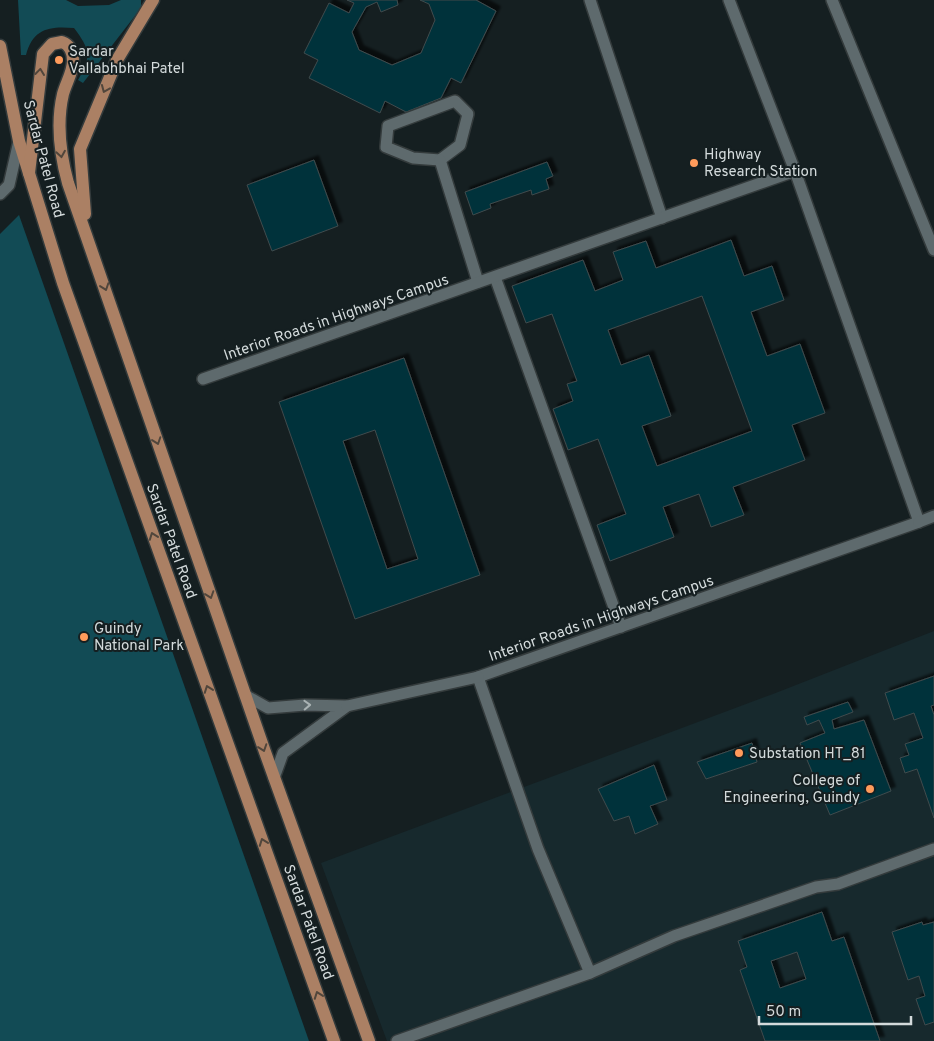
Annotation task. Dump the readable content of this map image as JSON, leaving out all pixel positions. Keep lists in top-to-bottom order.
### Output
{
  "streets": {
    "main road": ["Sardar Patel Road"],
    "lane": ["Interior Roads in Highways Campus"]
  },
  "places": [
    "Sardar Vallabhbhai Patel",
    "Highway Research Station",
    "Guindy National Park",
    "Substation HT_81",
    "College of Engineering, Guindy"
  ],
  "scale_bar": "50 m"
}
